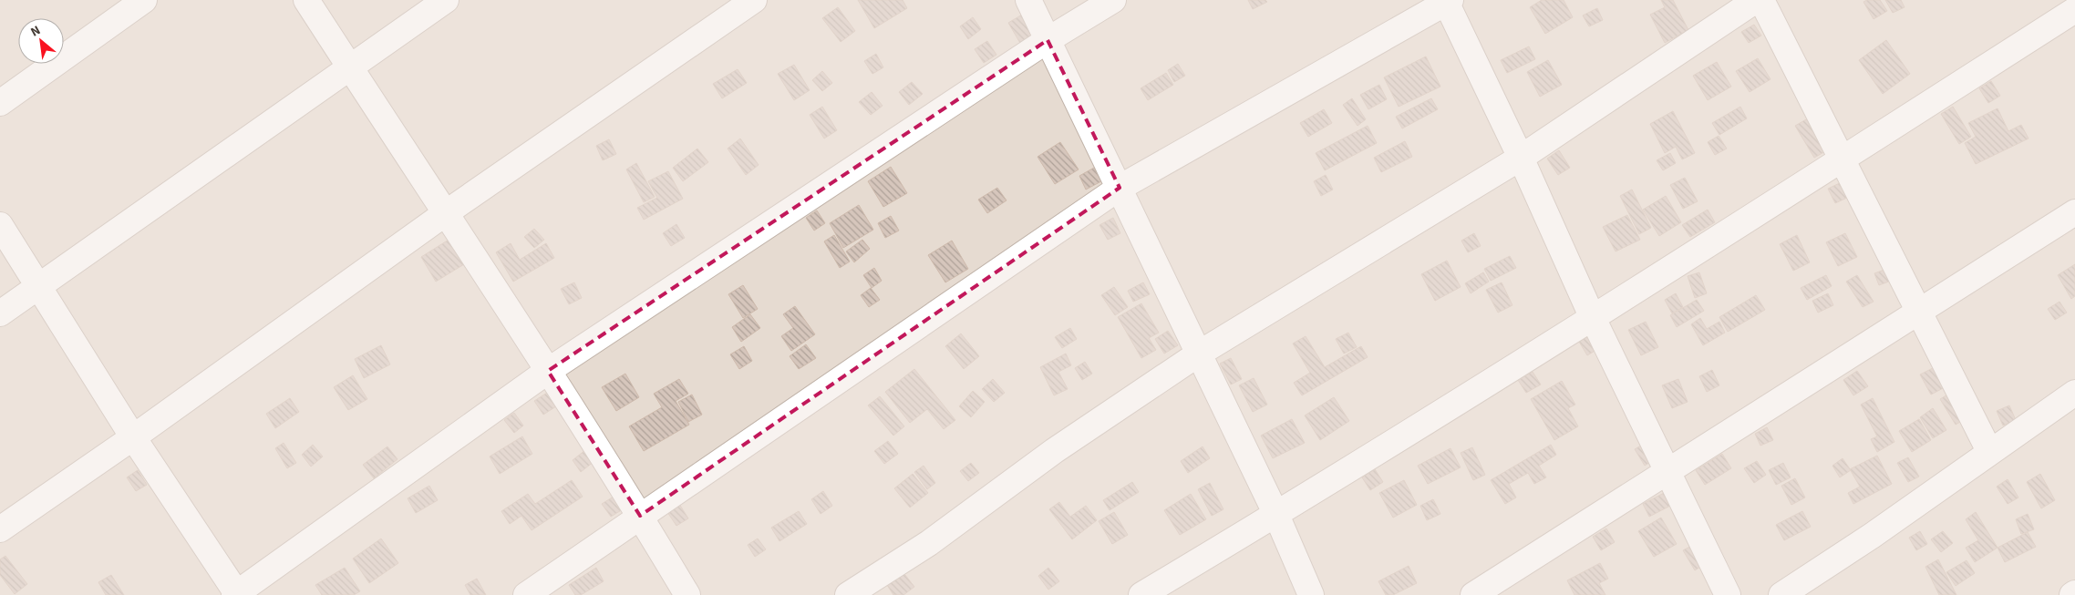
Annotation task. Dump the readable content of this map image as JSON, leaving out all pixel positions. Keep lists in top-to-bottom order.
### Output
{
  "north": "top left"
}
